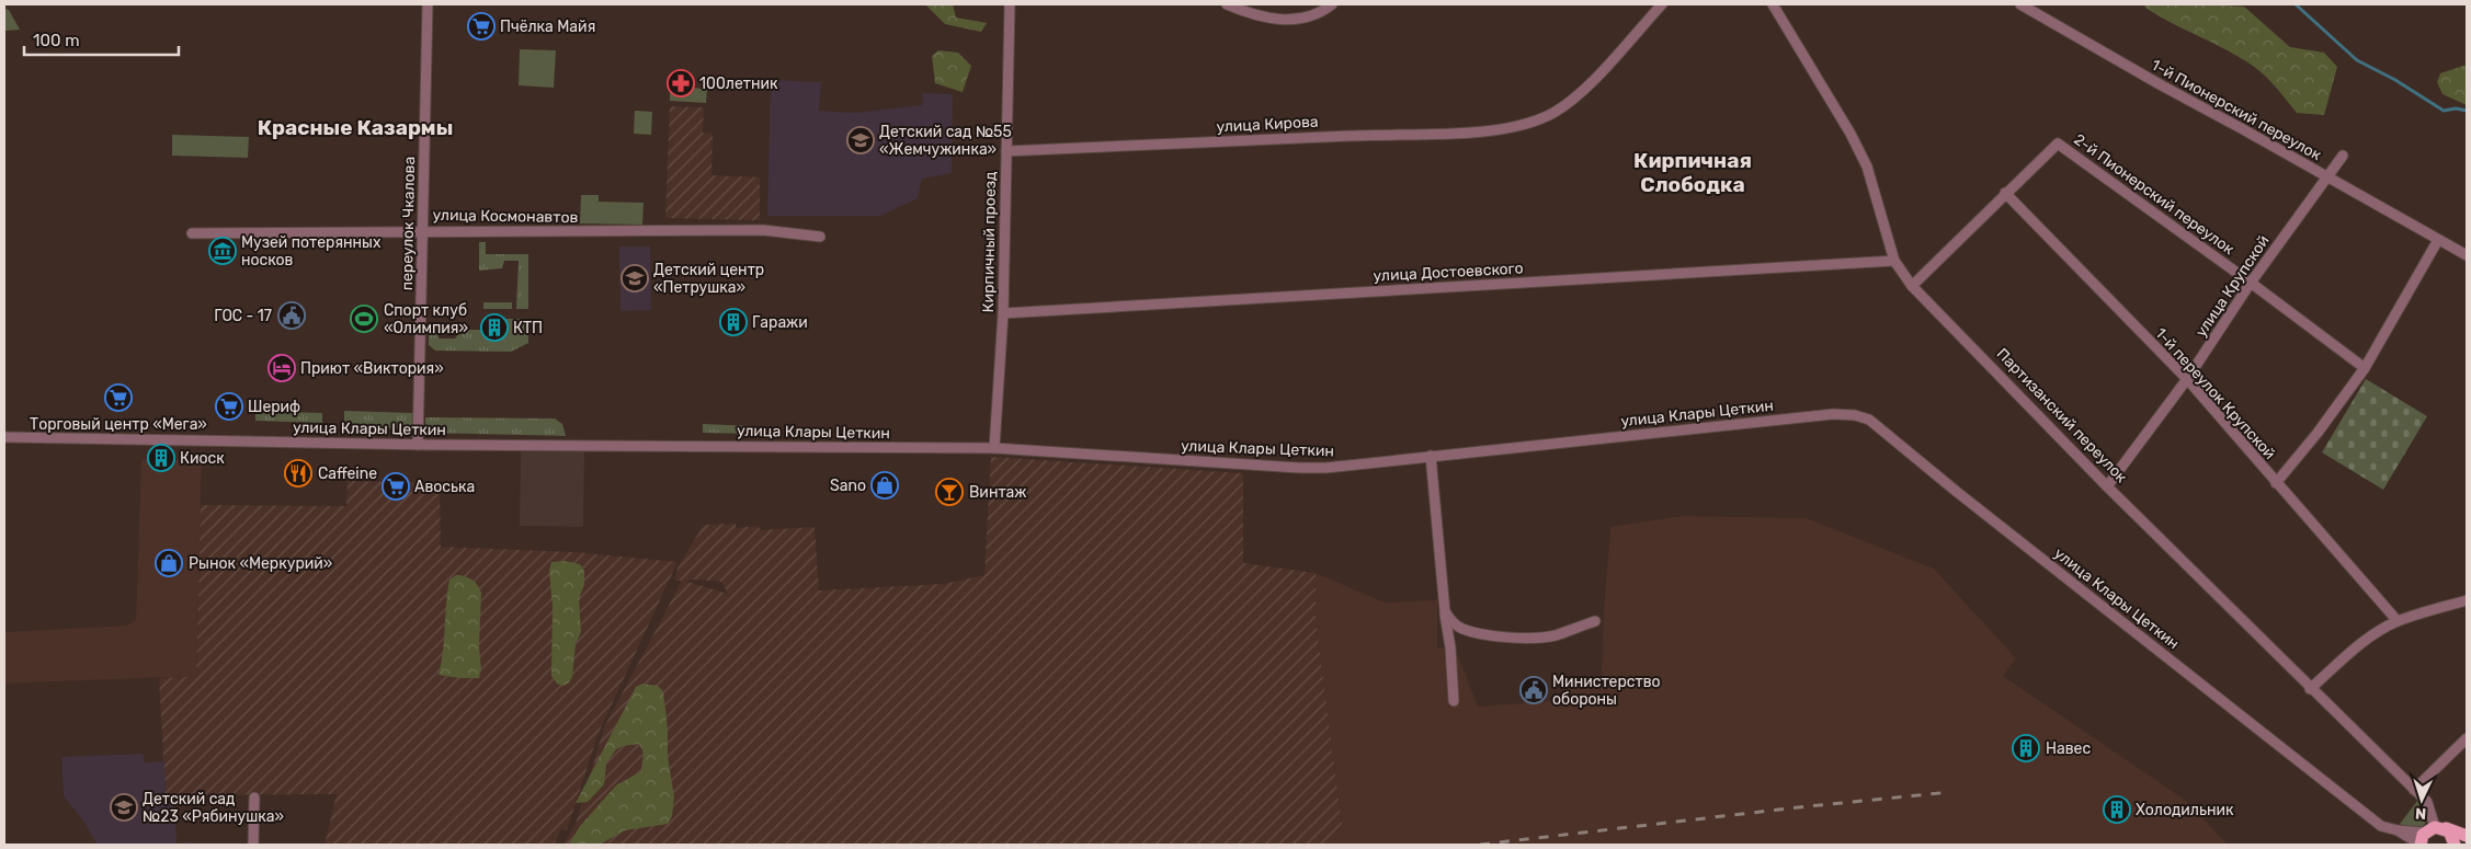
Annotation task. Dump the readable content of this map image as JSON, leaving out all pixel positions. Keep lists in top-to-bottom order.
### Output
{
  "streets": {
    "main road": ["Партизанский переулок"],
    "street": [
      "1-й Пионерский переулок",
      "улица Кирова",
      "2-й Пионерский переулок",
      "улица Космонавтов",
      "переулок Чкалова",
      "Кирпичный проезд",
      "улица Достоевского",
      "улица Крупской",
      "1-й переулок Крупской",
      "улица Клары Цеткин"
    ]
  },
  "crossings": [
    ["1-й Пионерский переулок", "улица Крупской"],
    ["улица Кирова", "Кирпичный проезд"],
    ["2-й Пионерский переулок", "улица Крупской"],
    ["2-й Пионерский переулок", "1-й переулок Крупской"],
    ["улица Космонавтов", "переулок Чкалова"],
    ["переулок Чкалова", "улица Клары Цеткин"],
    ["Кирпичный проезд", "улица Достоевского"],
    ["Кирпичный проезд", "улица Клары Цеткин"],
    ["улица Достоевского", "Партизанский переулок"],
    ["улица Крупской", "1-й переулок Крупской"],
    ["улица Крупской", "Партизанский переулок"],
    ["улица Клары Цеткин", "Партизанский переулок"]
  ],
  "districts": ["Красные Казармы", "Кирпичная Слободка"],
  "places": {
    "supermarket": [
      "Пчёлка Майя",
      "Торговый центр «Мега»",
      "Шериф",
      "Авоська"
    ],
    "pharmacy": ["100летник"],
    "school or university": ["Детский сад №55 «Жемчужинка»", "Детский центр «Петрушка»", "Детский сад №23 «Рябинушка»"],
    "museum": ["Музей потерянных носков"],
    "public building": ["ГОС - 17", "Министерство обороны"],
    "sports": ["Спорт клуб «Олимпия»"],
    "building": [
      "Гаражи",
      "КТП",
      "Киоск",
      "Навес",
      "Холодильник"
    ],
    "hotel": ["Приют «Виктория»"],
    "restaurant": ["Caffeine"],
    "shop": ["Sano", "Рынок «Меркурий»"],
    "bar": ["Винтаж"]
  },
  "scale_bar": "100 m",
  "north": "bottom"
}
